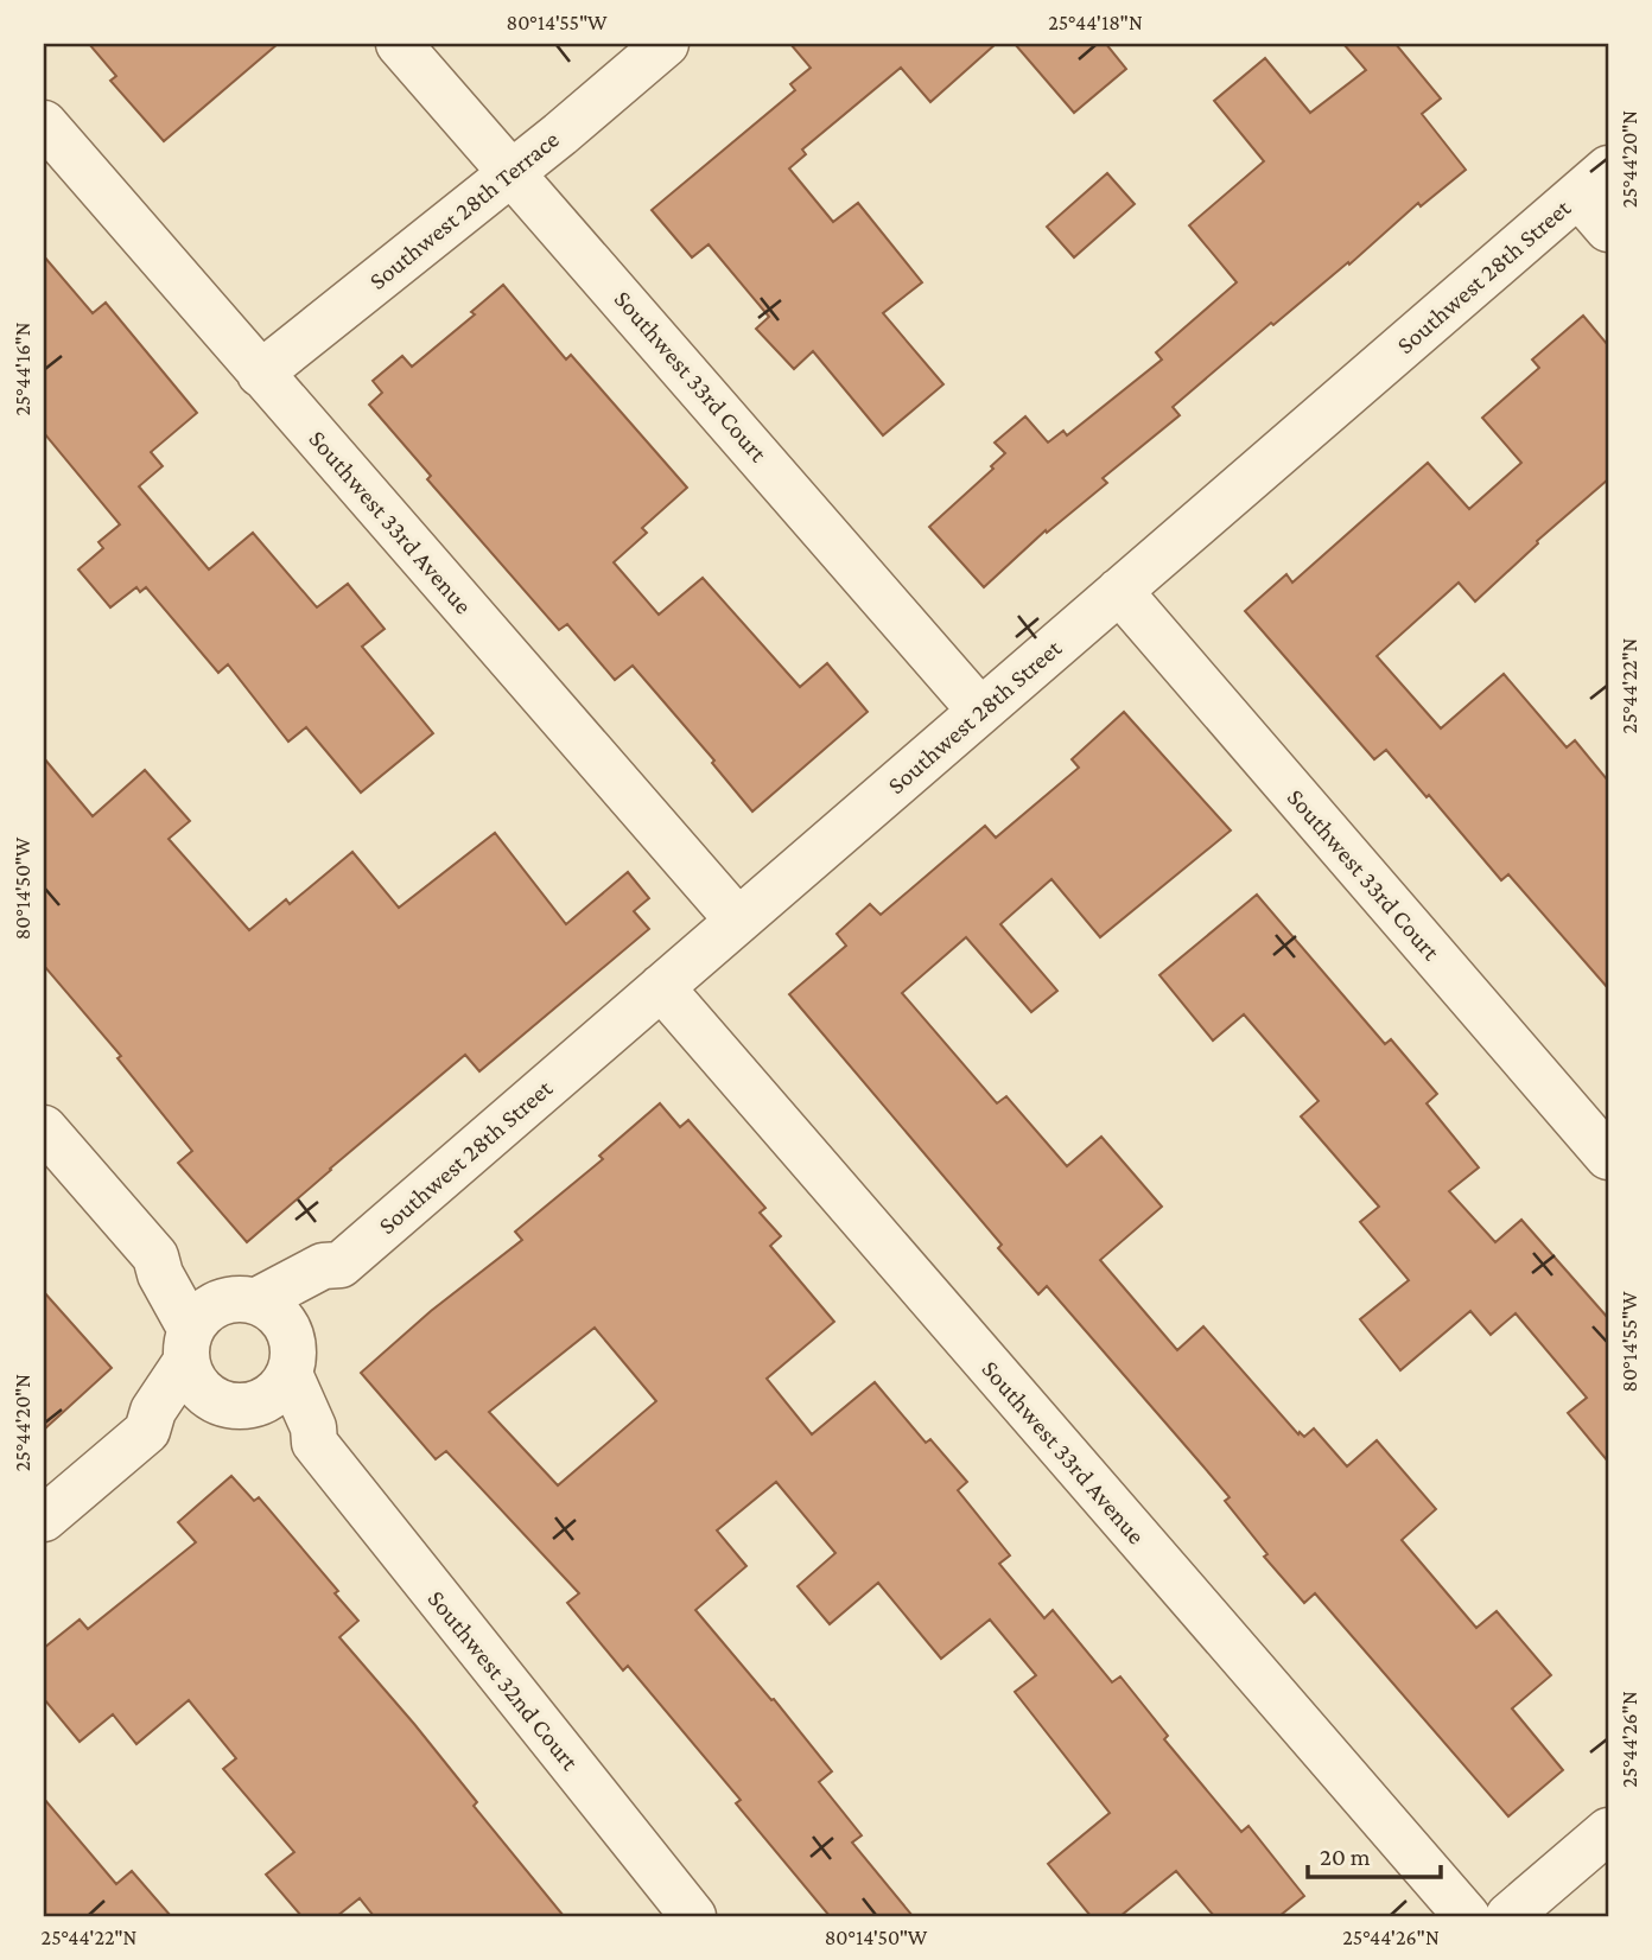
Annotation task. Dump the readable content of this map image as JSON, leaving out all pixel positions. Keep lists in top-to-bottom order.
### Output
{
  "streets": {
    "street": [
      "Southwest 28th Terrace",
      "Southwest 28th Street",
      "Southwest 33rd Court",
      "Southwest 33rd Avenue",
      "Southwest 32nd Court"
    ]
  },
  "crossings": [
    ["Southwest 28th Terrace", "Southwest 33rd Court"],
    ["Southwest 28th Terrace", "Southwest 33rd Avenue"],
    ["Southwest 28th Street", "Southwest 33rd Court"],
    ["Southwest 28th Street", "Southwest 33rd Avenue"],
    ["Southwest 28th Street", "Southwest 32nd Court"]
  ],
  "scale_bar": "20 m",
  "coordinates": [
    "80°14'55\"W",
    "25°44'18\"N",
    "25°44'20\"N",
    "25°44'16\"N",
    "25°44'22\"N",
    "80°14'50\"W",
    "25°44'26\"N"
  ]
}
